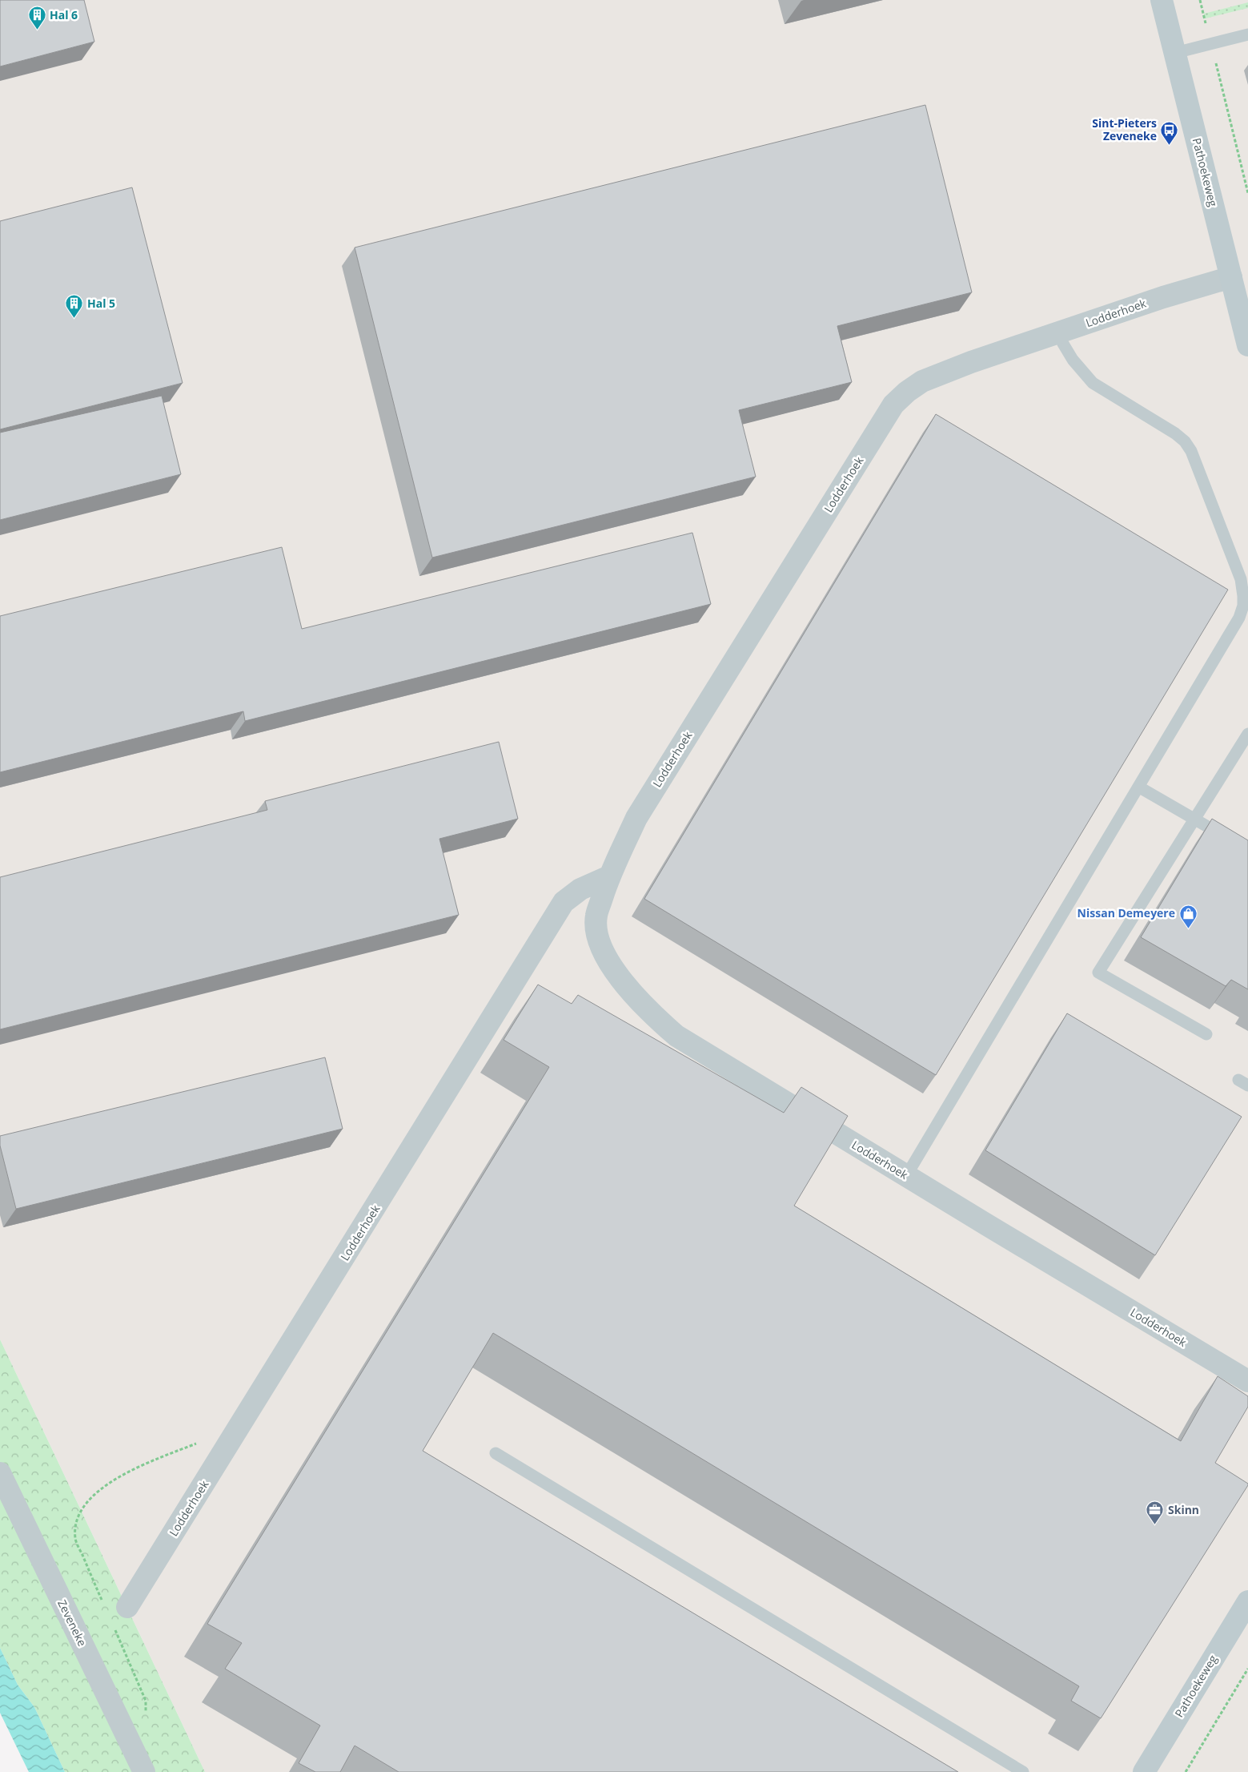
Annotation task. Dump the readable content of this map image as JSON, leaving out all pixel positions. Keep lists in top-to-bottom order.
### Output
{
  "streets": {
    "main road": ["Pathoekeweg"],
    "street": ["Lodderhoek", "Zeveneke"]
  },
  "crossings": [
    ["Pathoekeweg", "Lodderhoek"]
  ],
  "places": {
    "building": ["Hal 6", "Hal 5"],
    "bus stop": ["Sint-Pieters Zeveneke"],
    "shop": ["Nissan Demeyere"],
    "office": ["Skinn"]
  }
}
